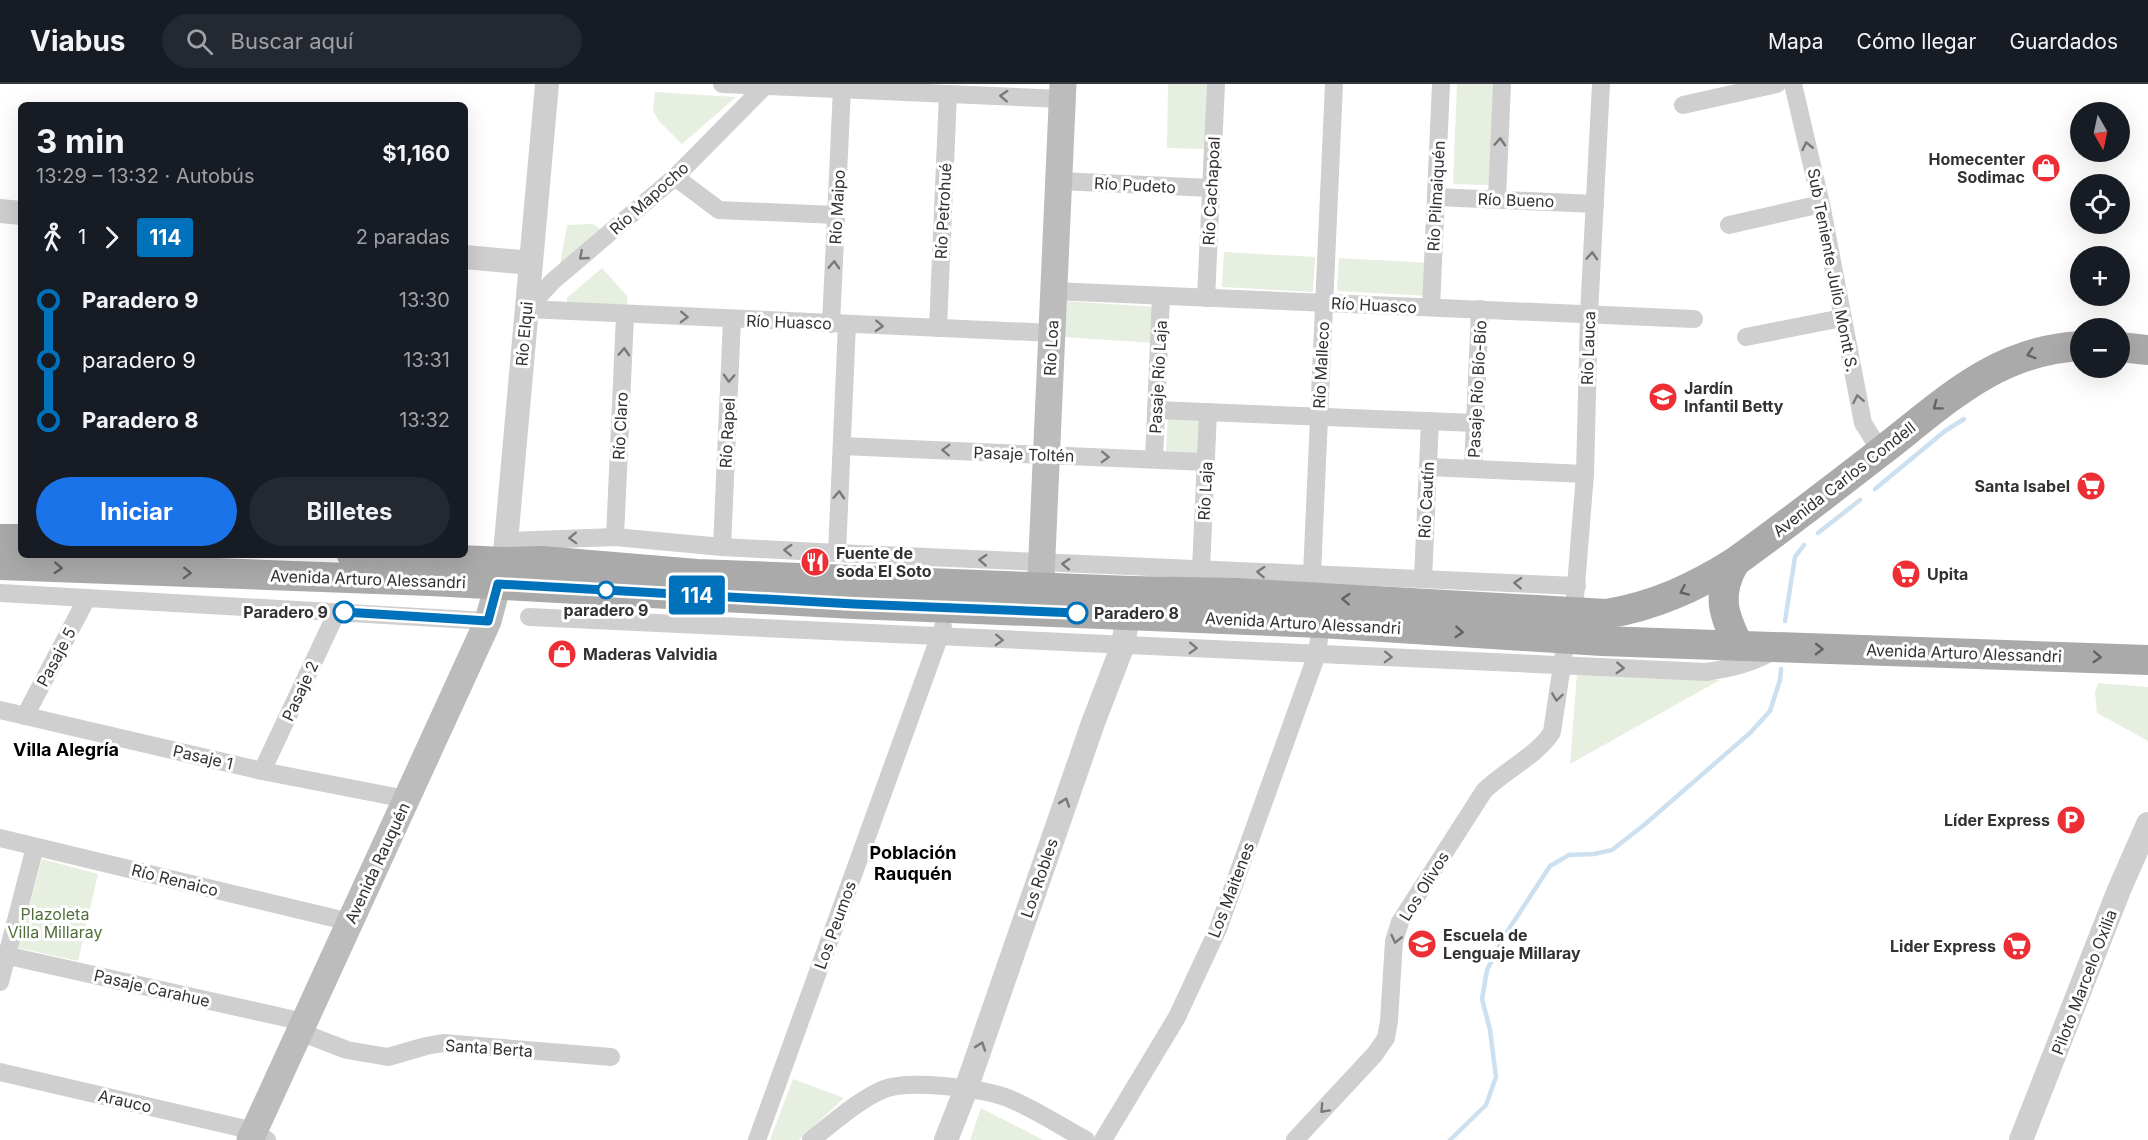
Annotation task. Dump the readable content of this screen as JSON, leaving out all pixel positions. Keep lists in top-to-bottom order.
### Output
{
  "streets": {
    "main road": [
      "Río Loa",
      "Avenida Carlos Condell",
      "Avenida Arturo Alessandri",
      "Avenida Rauquén"
    ],
    "street": [
      "Río Pudeto",
      "Río Cachapoal",
      "Río Pilmaiquén",
      "Río Mapocho",
      "Río Bueno",
      "Río Maipo",
      "Río Petrohué",
      "Sub Teniente Julio Montt S.",
      "Río Huasco",
      "Río Elqui",
      "Río Lauca",
      "Río Malleco",
      "Pasaje Río Laja",
      "Pasaje Río Bío-Bío",
      "Río Claro",
      "Río Rapel",
      "Pasaje Toltén",
      "Río Laja",
      "Río Cautín",
      "Pasaje 5",
      "Pasaje 2",
      "Pasaje 1",
      "Los Robles",
      "Río Renaico",
      "Los Olivos",
      "Los Maitenes",
      "Los Peumos",
      "Piloto Marcelo Oxilia",
      "Pasaje Carahue",
      "Santa Berta",
      "Arauco"
    ]
  },
  "crossings": [
    ["Río Pudeto", "Río Cachapoal"],
    ["Río Pudeto", "Río Loa"],
    ["Río Cachapoal", "Río Huasco"],
    ["Río Pilmaiquén", "Río Bueno"],
    ["Río Pilmaiquén", "Río Huasco"],
    ["Río Mapocho", "Río Huasco"],
    ["Río Mapocho", "Río Elqui"],
    ["Río Bueno", "Río Lauca"],
    ["Río Maipo", "Río Huasco"],
    ["Río Maipo", "Pasaje Toltén"],
    ["Río Maipo", "Avenida Arturo Alessandri"],
    ["Río Petrohué", "Río Huasco"],
    ["Sub Teniente Julio Montt S.", "Avenida Carlos Condell"],
    ["Río Huasco", "Río Elqui"],
    ["Río Huasco", "Río Loa"],
    ["Río Huasco", "Río Lauca"],
    ["Río Huasco", "Río Malleco"],
    ["Río Huasco", "Pasaje Río Laja"],
    ["Río Huasco", "Pasaje Río Bío-Bío"],
    ["Río Huasco", "Río Claro"],
    ["Río Huasco", "Río Rapel"],
    ["Río Elqui", "Avenida Arturo Alessandri"],
    ["Río Elqui", "Avenida Rauquén"],
    ["Río Loa", "Pasaje Toltén"],
    ["Río Loa", "Avenida Arturo Alessandri"],
    ["Río Lauca", "Avenida Arturo Alessandri"],
    ["Río Lauca", "Los Olivos"],
    ["Río Malleco", "Avenida Arturo Alessandri"],
    ["Pasaje Río Laja", "Pasaje Toltén"],
    ["Río Claro", "Avenida Arturo Alessandri"],
    ["Río Rapel", "Avenida Arturo Alessandri"],
    ["Pasaje Toltén", "Río Laja"],
    ["Avenida Carlos Condell", "Avenida Arturo Alessandri"],
    ["Río Laja", "Avenida Arturo Alessandri"],
    ["Río Cautín", "Avenida Arturo Alessandri"],
    ["Avenida Arturo Alessandri", "Pasaje 5"],
    ["Avenida Arturo Alessandri", "Pasaje 2"],
    ["Avenida Arturo Alessandri", "Avenida Rauquén"],
    ["Avenida Arturo Alessandri", "Los Robles"],
    ["Avenida Arturo Alessandri", "Los Olivos"],
    ["Avenida Arturo Alessandri", "Los Maitenes"],
    ["Avenida Arturo Alessandri", "Los Peumos"],
    ["Pasaje 5", "Pasaje 1"],
    ["Pasaje 2", "Pasaje 1"],
    ["Pasaje 1", "Avenida Rauquén"],
    ["Avenida Rauquén", "Río Renaico"],
    ["Avenida Rauquén", "Pasaje Carahue"],
    ["Avenida Rauquén", "Santa Berta"],
    ["Avenida Rauquén", "Arauco"],
    ["Pasaje Carahue", "Santa Berta"]
  ],
  "one_way": [
    "Río Mapocho",
    "Río Maipo",
    "Sub Teniente Julio Montt S.",
    "Río Claro",
    "Río Rapel",
    "Avenida Carlos Condell",
    "Los Robles",
    "Los Olivos"
  ],
  "districts": ["Villa Alegría", "Población Rauquén"],
  "parks": ["Plazoleta Villa Millaray"],
  "places": {
    "shop": ["Homecenter Sodimac", "Maderas Valvidia"],
    "school or university": ["Jardín Infantil Betty", "Escuela de Lenguaje Millaray"],
    "supermarket": ["Santa Isabel", "Upita", "Lider Express"],
    "restaurant": ["Fuente de soda El Soto"],
    "other": ["paradero 9", "Paradero 9", "Paradero 8"],
    "parking": ["Líder Express"]
  },
  "lines": ["bus line 114"],
  "north": "bottom",
  "page": {
    "header": "Viabus",
    "search": "Buscar aquí",
    "nav": ["Mapa", "Cómo llegar", "Guardados"],
    "on_map": "114",
    "map_buttons": ["+", "−"],
    "heading": ["3 min", "13:29 – 13:32 · Autobús", "$1,160"],
    "legs": ["1", "114", "2 paradas"],
    "list": [
      {
        "name": "Paradero 9",
        "value": "13:30"
      },
      {
        "name": "paradero 9",
        "value": "13:31"
      },
      {
        "name": "Paradero 8",
        "value": "13:32"
      }
    ],
    "buttons": ["Iniciar", "Billetes"]
  }
}
